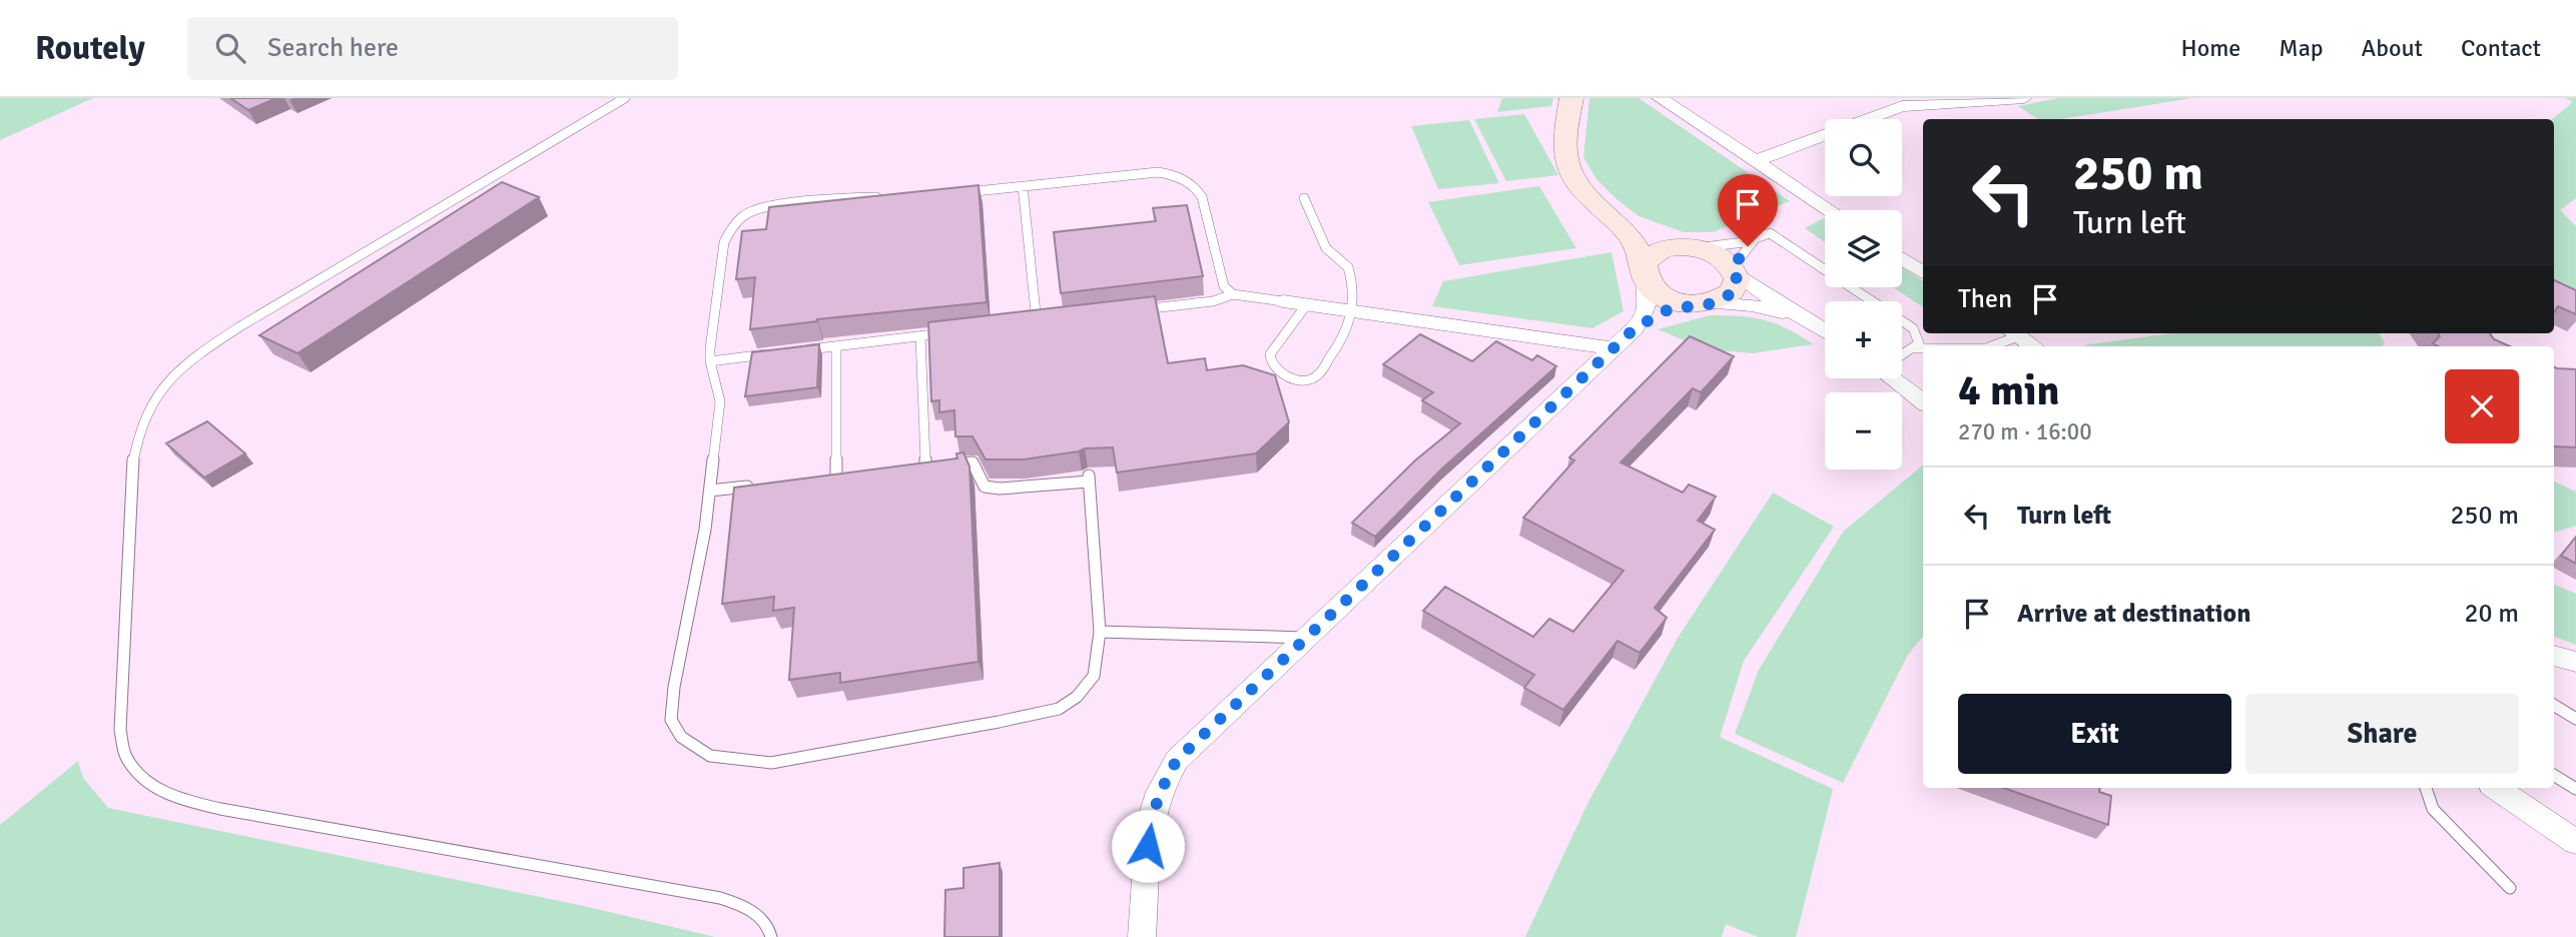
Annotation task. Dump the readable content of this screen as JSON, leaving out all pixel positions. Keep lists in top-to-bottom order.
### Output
{
  "page": {
    "header": "Routely",
    "search": "Search here",
    "nav": [
      "Home",
      "Map",
      "About",
      "Contact"
    ],
    "map_buttons": ["+", "−"],
    "turn": ["250 m", "Turn left"],
    "then": "Then",
    "heading": ["4 min", "270 m · 16:00"],
    "list": [
      {
        "name": "Turn left",
        "value": "250 m"
      },
      {
        "name": "Arrive at destination",
        "value": "20 m"
      }
    ],
    "buttons": ["Exit", "Share"]
  }
}
